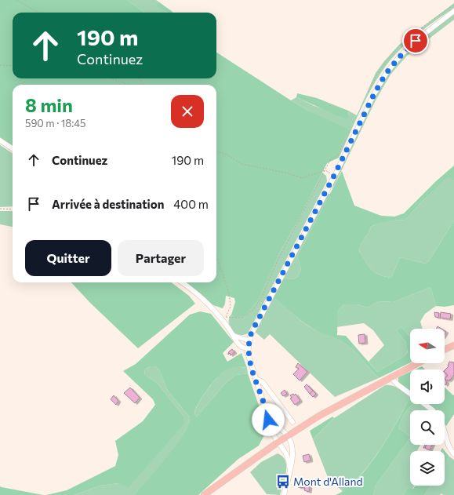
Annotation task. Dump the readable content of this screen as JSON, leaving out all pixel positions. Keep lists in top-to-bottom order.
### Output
{
  "places": {
    "bus stop": ["Mont d'Alland"]
  },
  "north": "left",
  "page": {
    "turn": ["190 m", "Continuez"],
    "heading": ["8 min", "590 m · 18:45"],
    "list": [
      {
        "name": "Continuez",
        "value": "190 m"
      },
      {
        "name": "Arrivée à destination",
        "value": "400 m"
      }
    ],
    "buttons": ["Quitter", "Partager"]
  }
}
